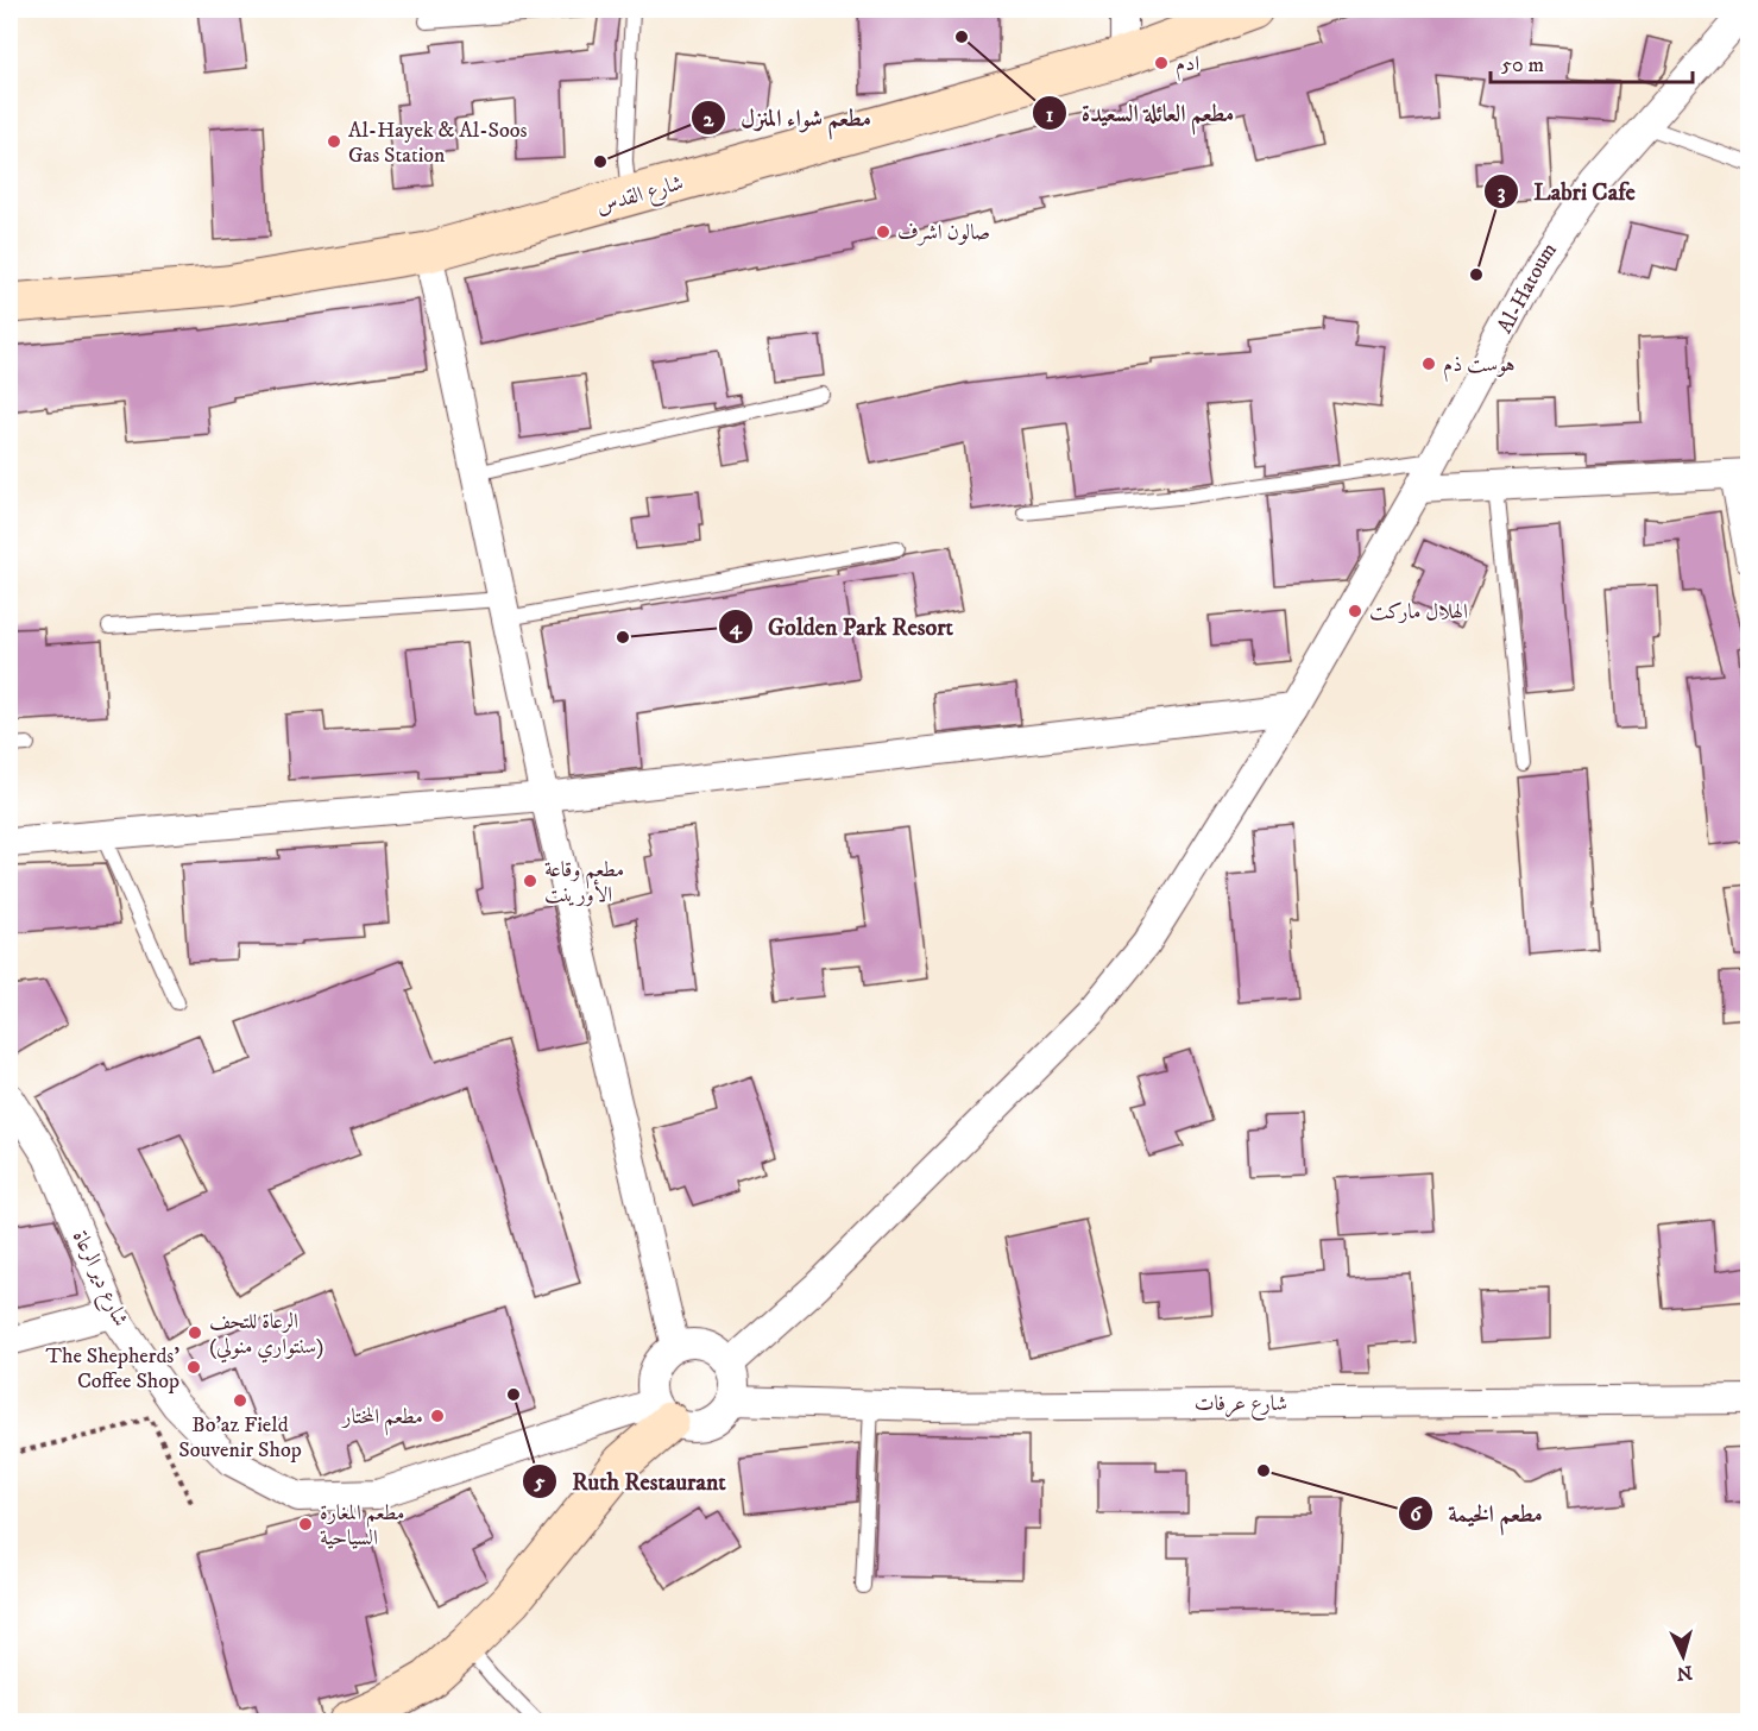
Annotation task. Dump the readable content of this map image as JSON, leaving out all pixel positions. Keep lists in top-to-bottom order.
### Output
{
  "streets": {
    "main road": ["شارع القدس"],
    "street": ["Al-Hatoum", "شارع دير الرعاة", "شارع عرفات"]
  },
  "crossings": [
    ["Al-Hatoum", "شارع دير الرعاة"],
    ["Al-Hatoum", "شارع عرفات"],
    ["شارع دير الرعاة", "شارع عرفات"]
  ],
  "places": [
    "مطعم العائلة السعيدة",
    "ادم",
    "Al-Hayek & Al-Soos Gas Station",
    "مطعم شواء المنزل",
    "صالون اشرف",
    "Labri Cafe",
    "هوست ذم",
    "الهلال ماركت",
    "Golden Park Resort",
    "مطعم وقاعة الأورينت",
    "الرعاة للتحف (سنتواري منولي)",
    "The Shepherds' Coffee Shop",
    "Ruth Restaurant",
    "Bo'az Field Souvenir Shop",
    "مطعم المختار",
    "مطعم الخيمة",
    "مطعم المغارة السياحية"
  ],
  "scale_bar": "50 m",
  "north": "bottom"
}
